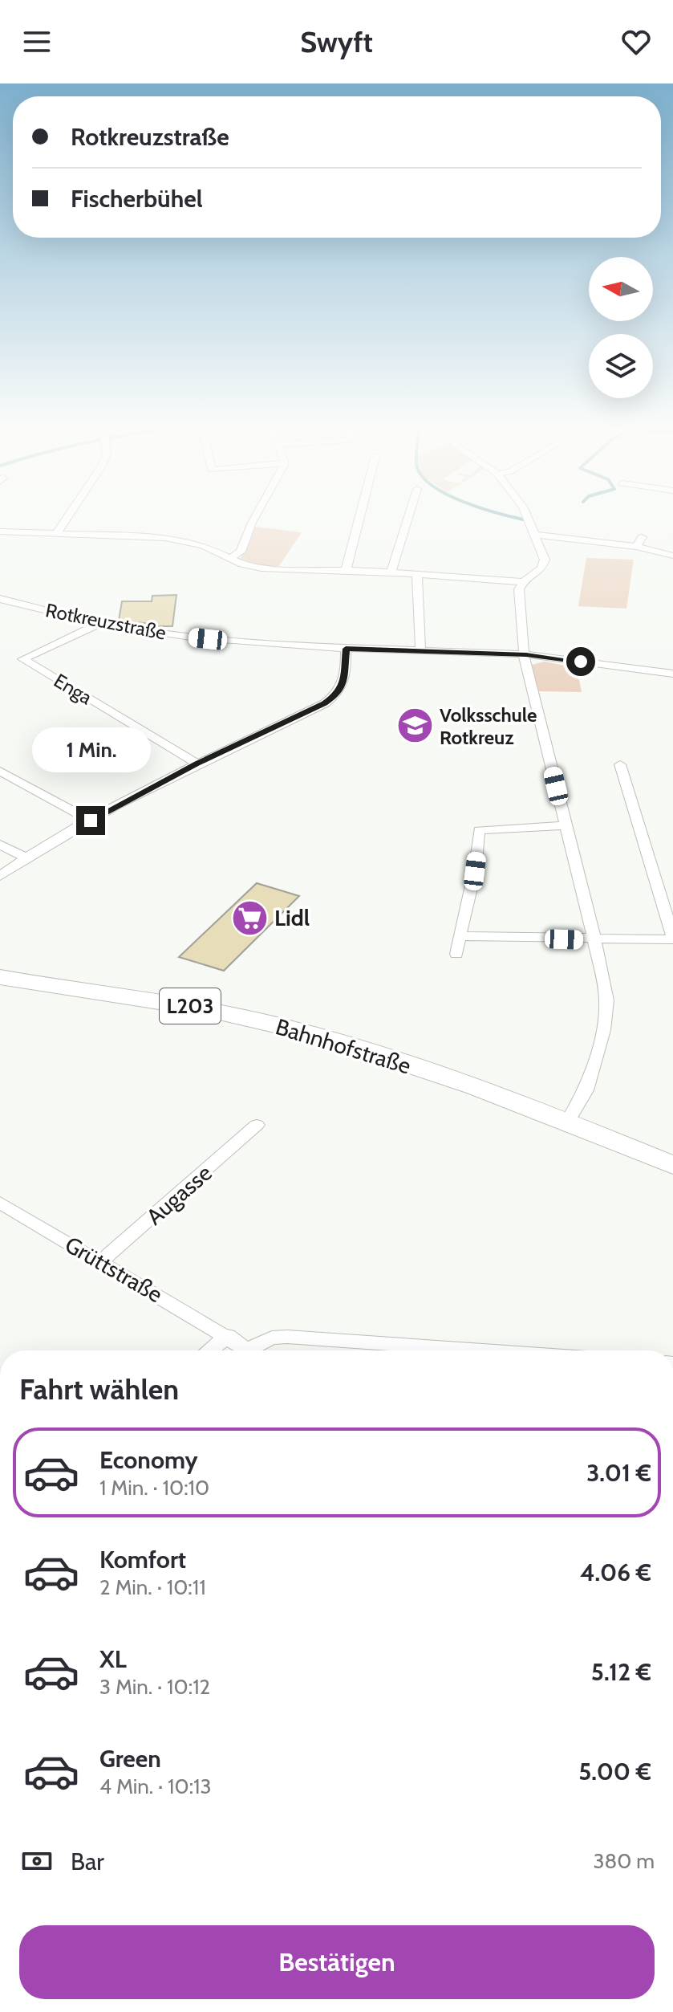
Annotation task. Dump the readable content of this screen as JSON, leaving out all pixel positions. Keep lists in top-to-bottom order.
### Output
{
  "streets": {
    "main road": ["L203", "Bahnhofstraße"],
    "street": [
      "Rotkreuzstraße",
      "Enga",
      "Augasse",
      "Grüttstraße"
    ]
  },
  "crossings": [
    ["Rotkreuzstraße", "Enga"],
    ["Augasse", "Grüttstraße"]
  ],
  "places": {
    "school or university": ["Volksschule Rotkreuz"],
    "supermarket": ["Lidl"]
  },
  "north": "left",
  "page": {
    "header": "Swyft",
    "banner": ["Rotkreuzstraße", "Fischerbühel"],
    "bubble": "1 Min.",
    "heading": "Fahrt wählen",
    "list": [
      {
        "name": "Economy",
        "note": "1 Min. · 10:10",
        "value": "3.01 €"
      },
      {
        "name": "Komfort",
        "note": "2 Min. · 10:11",
        "value": "4.06 €"
      },
      {
        "name": "XL",
        "note": "3 Min. · 10:12",
        "value": "5.12 €"
      },
      {
        "name": "Green",
        "note": "4 Min. · 10:13",
        "value": "5.00 €"
      }
    ],
    "pay": ["Bar", "380 m"],
    "buttons": "Bestätigen"
  }
}
